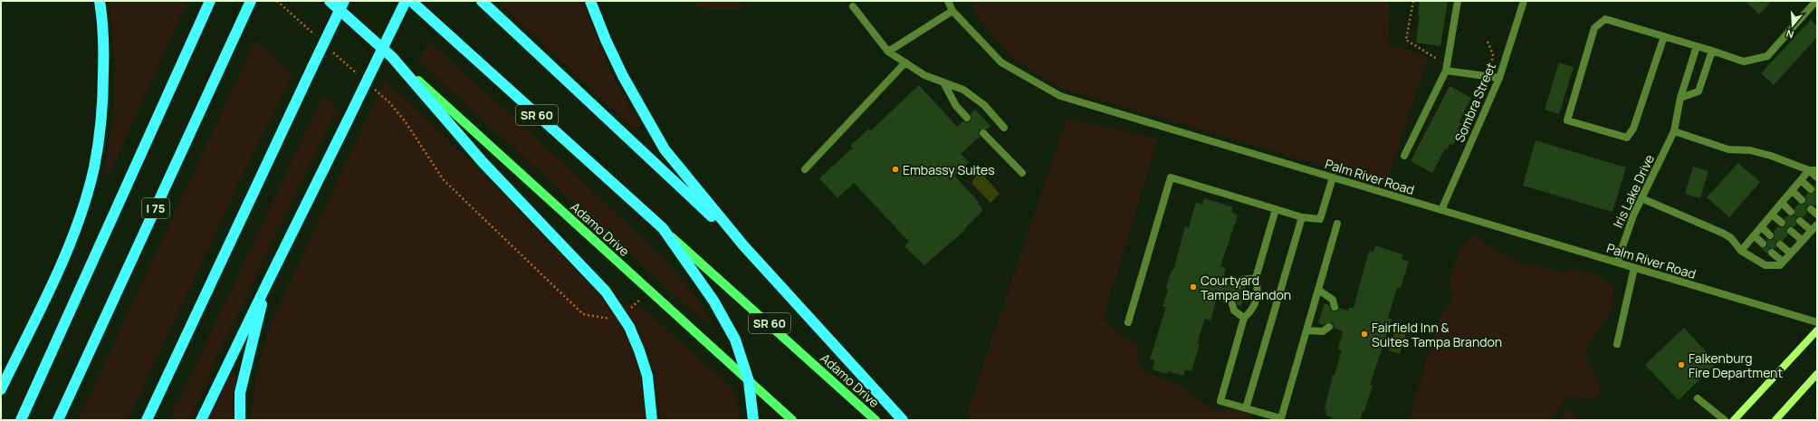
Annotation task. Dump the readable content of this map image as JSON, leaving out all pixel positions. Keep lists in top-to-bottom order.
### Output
{
  "streets": {
    "highway": ["SR 60", "I 75"],
    "main road": ["Adamo Drive"],
    "street": ["Sombra Street", "Palm River Road", "Iris Lake Drive"]
  },
  "crossings": [
    ["Sombra Street", "Palm River Road"],
    ["SR 60", "Adamo Drive"],
    ["Palm River Road", "Iris Lake Drive"]
  ],
  "places": [
    "Embassy Suites",
    "Courtyard Tampa Brandon",
    "Fairfield Inn & Suites Tampa Brandon",
    "Falkenburg Fire Department"
  ],
  "north": "bottom"
}
